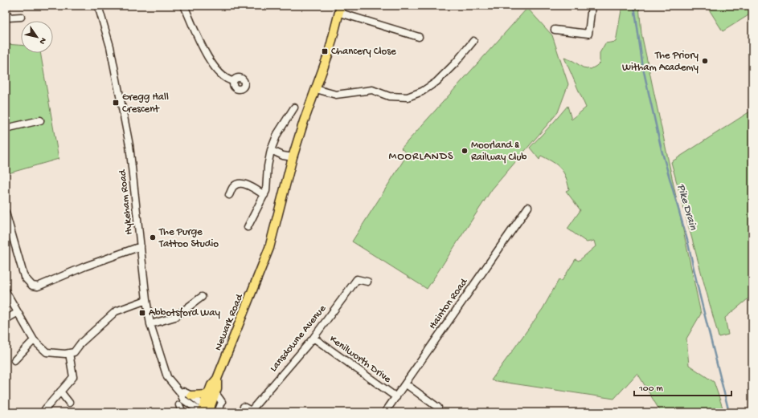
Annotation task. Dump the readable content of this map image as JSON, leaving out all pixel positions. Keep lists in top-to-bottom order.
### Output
{
  "streets": {
    "main road": ["Newark Road"],
    "street": [
      "Hykeham Road",
      "Hainton Road",
      "Lansdowne Avenue",
      "Kenilworth Drive"
    ]
  },
  "crossings": [
    ["Hykeham Road", "Newark Road"],
    ["Hainton Road", "Kenilworth Drive"],
    ["Lansdowne Avenue", "Kenilworth Drive"]
  ],
  "districts": ["MOORLANDS"],
  "water": ["Pike Drain"],
  "places": {
    "transit": ["Chancery Close", "Gregg Hall Crescent", "Abbotsford Way"],
    "other": ["The Priory Witham Academy", "Moorland & Railway Club", "The Purge Tattoo Studio"]
  },
  "scale_bar": "100 m",
  "north": "bottom right"
}
